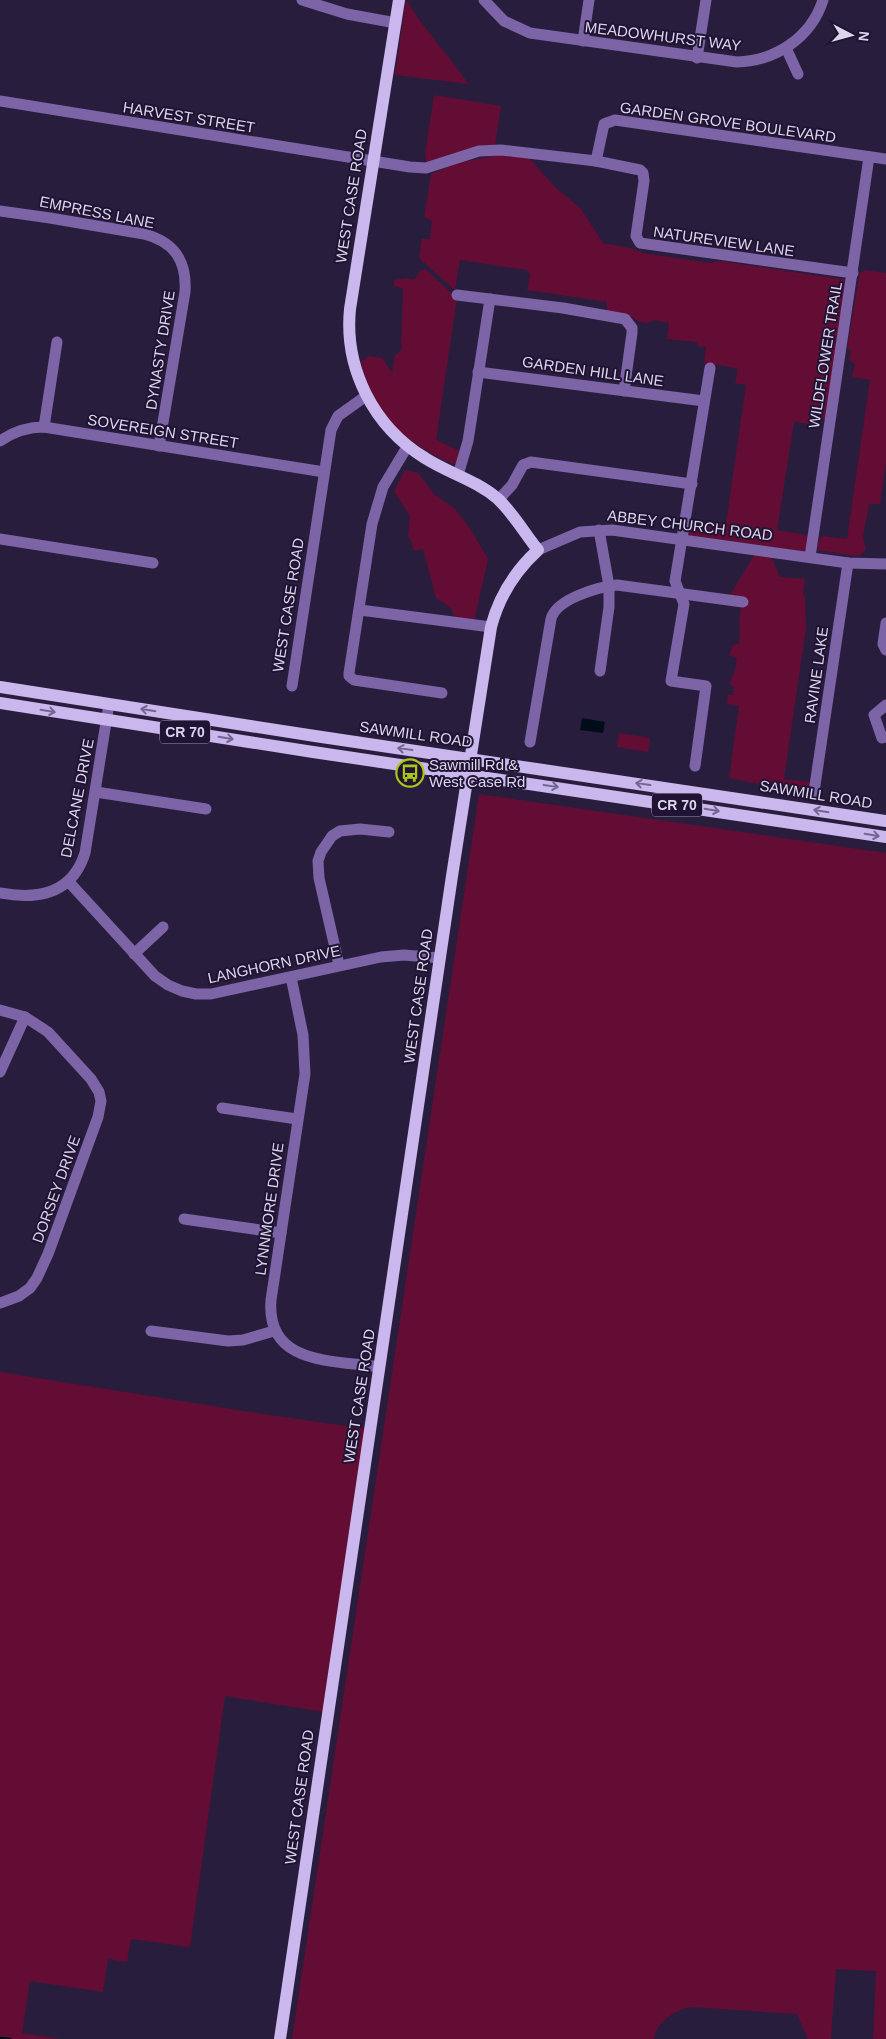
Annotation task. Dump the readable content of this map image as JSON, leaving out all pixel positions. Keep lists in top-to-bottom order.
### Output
{
  "streets": {
    "main road": [
      "WEST CASE ROAD",
      "ABBEY CHURCH ROAD",
      "CR 70",
      "SAWMILL ROAD"
    ],
    "street": [
      "MEADOWHURST WAY",
      "HARVEST STREET",
      "GARDEN GROVE BOULEVARD",
      "EMPRESS LANE",
      "NATUREVIEW LANE",
      "DYNASTY DRIVE",
      "WILDFLOWER TRAIL",
      "GARDEN HILL LANE",
      "SOVEREIGN STREET",
      "RAVINE LAKE",
      "DELCANE DRIVE",
      "LANGHORN DRIVE",
      "DORSEY DRIVE",
      "LYNNMORE DRIVE"
    ]
  },
  "crossings": [
    ["HARVEST STREET", "WEST CASE ROAD"],
    ["HARVEST STREET", "NATUREVIEW LANE"],
    ["GARDEN GROVE BOULEVARD", "NATUREVIEW LANE"],
    ["GARDEN GROVE BOULEVARD", "WILDFLOWER TRAIL"],
    ["WEST CASE ROAD", "NATUREVIEW LANE"],
    ["WEST CASE ROAD", "SOVEREIGN STREET"],
    ["WEST CASE ROAD", "ABBEY CHURCH ROAD"],
    ["WEST CASE ROAD", "SAWMILL ROAD"],
    ["WEST CASE ROAD", "LANGHORN DRIVE"],
    ["EMPRESS LANE", "DYNASTY DRIVE"],
    ["NATUREVIEW LANE", "WILDFLOWER TRAIL"],
    ["DYNASTY DRIVE", "SOVEREIGN STREET"],
    ["WILDFLOWER TRAIL", "ABBEY CHURCH ROAD"],
    ["ABBEY CHURCH ROAD", "RAVINE LAKE"],
    ["ABBEY CHURCH ROAD", "SAWMILL ROAD"],
    ["SAWMILL ROAD", "DELCANE DRIVE"],
    ["DELCANE DRIVE", "LANGHORN DRIVE"],
    ["LANGHORN DRIVE", "LYNNMORE DRIVE"]
  ],
  "places": {
    "bus stop": ["Sawmill Rd & West Case Rd"]
  },
  "north": "right"
}
